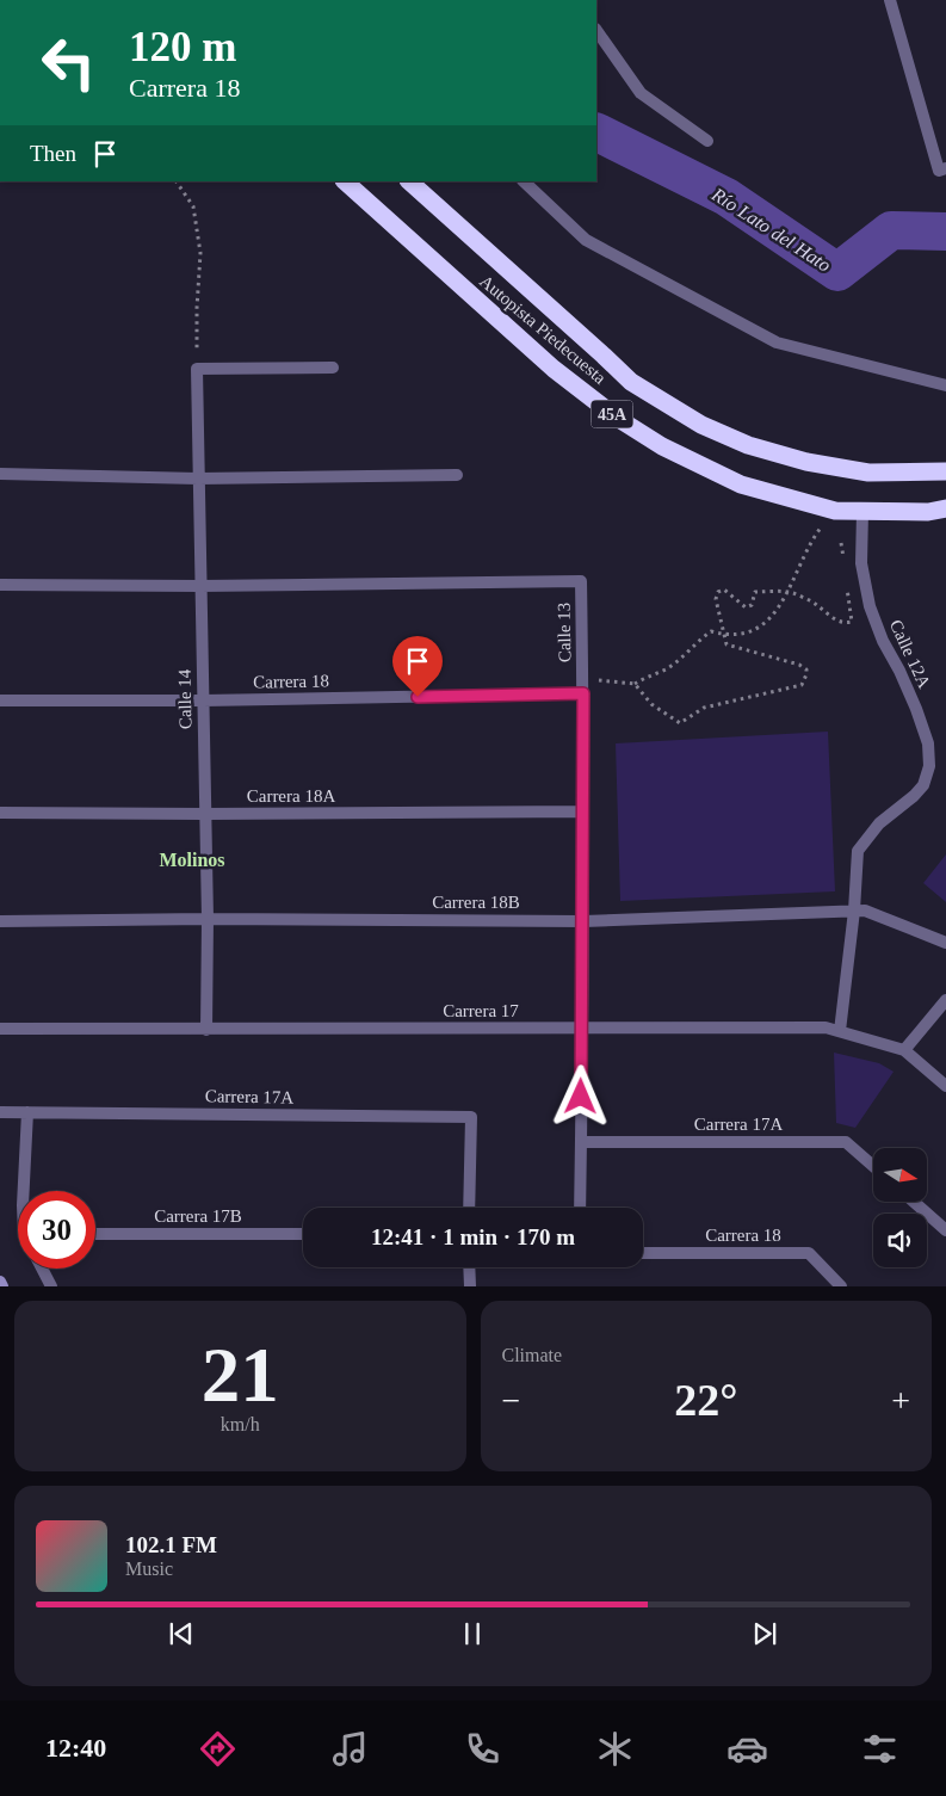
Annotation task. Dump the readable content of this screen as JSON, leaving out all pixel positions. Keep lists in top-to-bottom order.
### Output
{
  "streets": {
    "highway": ["Autopista Piedecuesta", "45A"],
    "street": [
      "Calle 13",
      "Calle 12A",
      "Carrera 18",
      "Calle 14",
      "Carrera 18A",
      "Carrera 18B",
      "Carrera 17",
      "Carrera 17A",
      "Carrera 17B"
    ]
  },
  "crossings": [
    ["Autopista Piedecuesta", "Calle 12A"],
    ["Calle 13", "Carrera 18"],
    ["Calle 13", "Calle 14"],
    ["Calle 13", "Carrera 18A"],
    ["Calle 13", "Carrera 18B"],
    ["Calle 13", "Carrera 17"],
    ["Calle 13", "Carrera 17A"],
    ["Calle 12A", "Carrera 18B"],
    ["Calle 12A", "Carrera 17"],
    ["Carrera 18", "Calle 14"],
    ["Calle 14", "Carrera 18A"],
    ["Calle 14", "Carrera 18B"],
    ["Calle 14", "Carrera 17"]
  ],
  "districts": ["Molinos"],
  "water": ["Río Lato del Hato"],
  "north": "right",
  "page": {
    "turn": ["120 m", "Carrera 18"],
    "then": "Then",
    "limit": "30",
    "trip": "12:41 · 1 min · 170 m",
    "tile": [
      ["21", "km/h"],
      "Climate"
    ],
    "heat": ["−", "22°", "+"],
    "song": ["102.1 FM", "Music"],
    "tabs": "12:40"
  }
}
